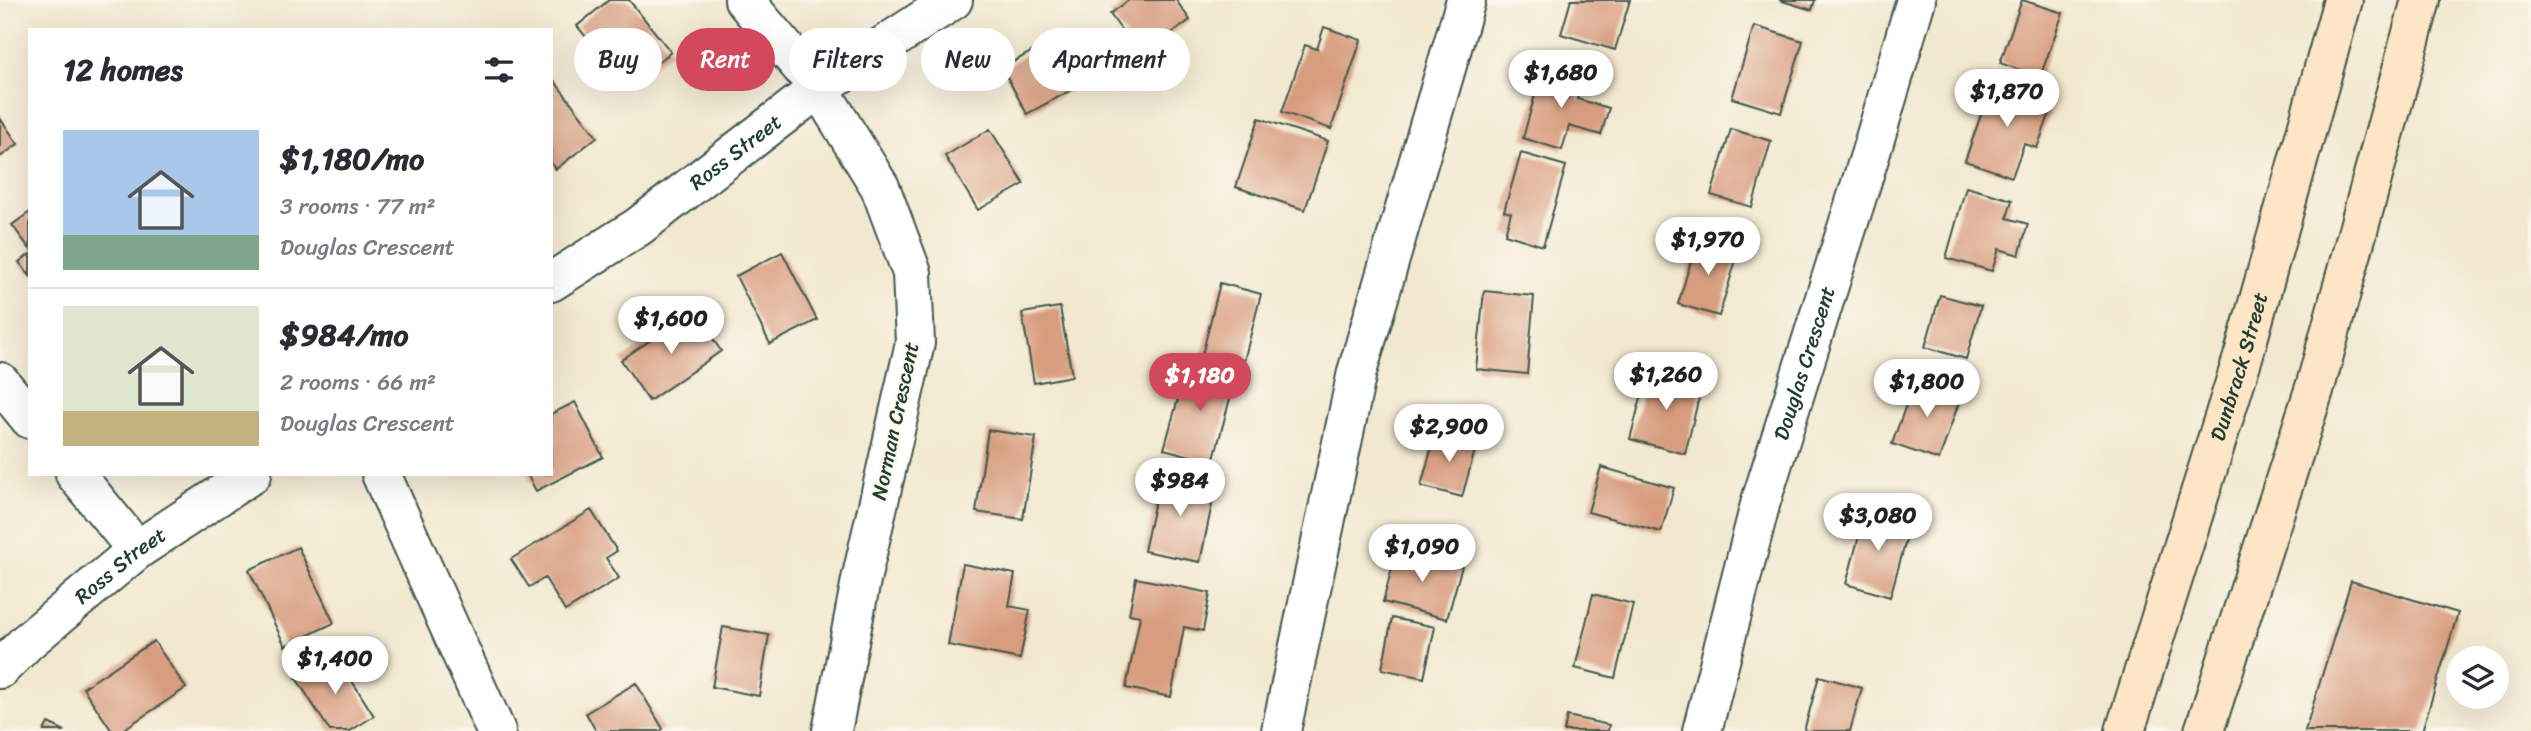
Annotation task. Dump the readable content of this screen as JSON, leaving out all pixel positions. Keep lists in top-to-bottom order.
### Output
{
  "streets": {
    "main road": ["Dunbrack Street"],
    "street": ["Ross Street", "Douglas Crescent", "Norman Crescent"]
  },
  "page": {
    "chip": [
      "Buy",
      "Rent",
      "Filters",
      "New",
      "Apartment"
    ],
    "heading": "12 homes",
    "price": [
      "$1,680",
      "$1,870",
      "$1,970",
      "$1,600",
      "$1,260",
      "$1,180",
      "$1,800",
      "$2,900",
      "$984",
      "$3,080",
      "$1,090",
      "$1,400"
    ],
    "list": [
      {
        "name": "$1,180/mo",
        "note": "3 rooms · 77 m² · Douglas Crescent"
      },
      {
        "name": "$984/mo",
        "note": "2 rooms · 66 m² · Douglas Crescent"
      }
    ]
  }
}
